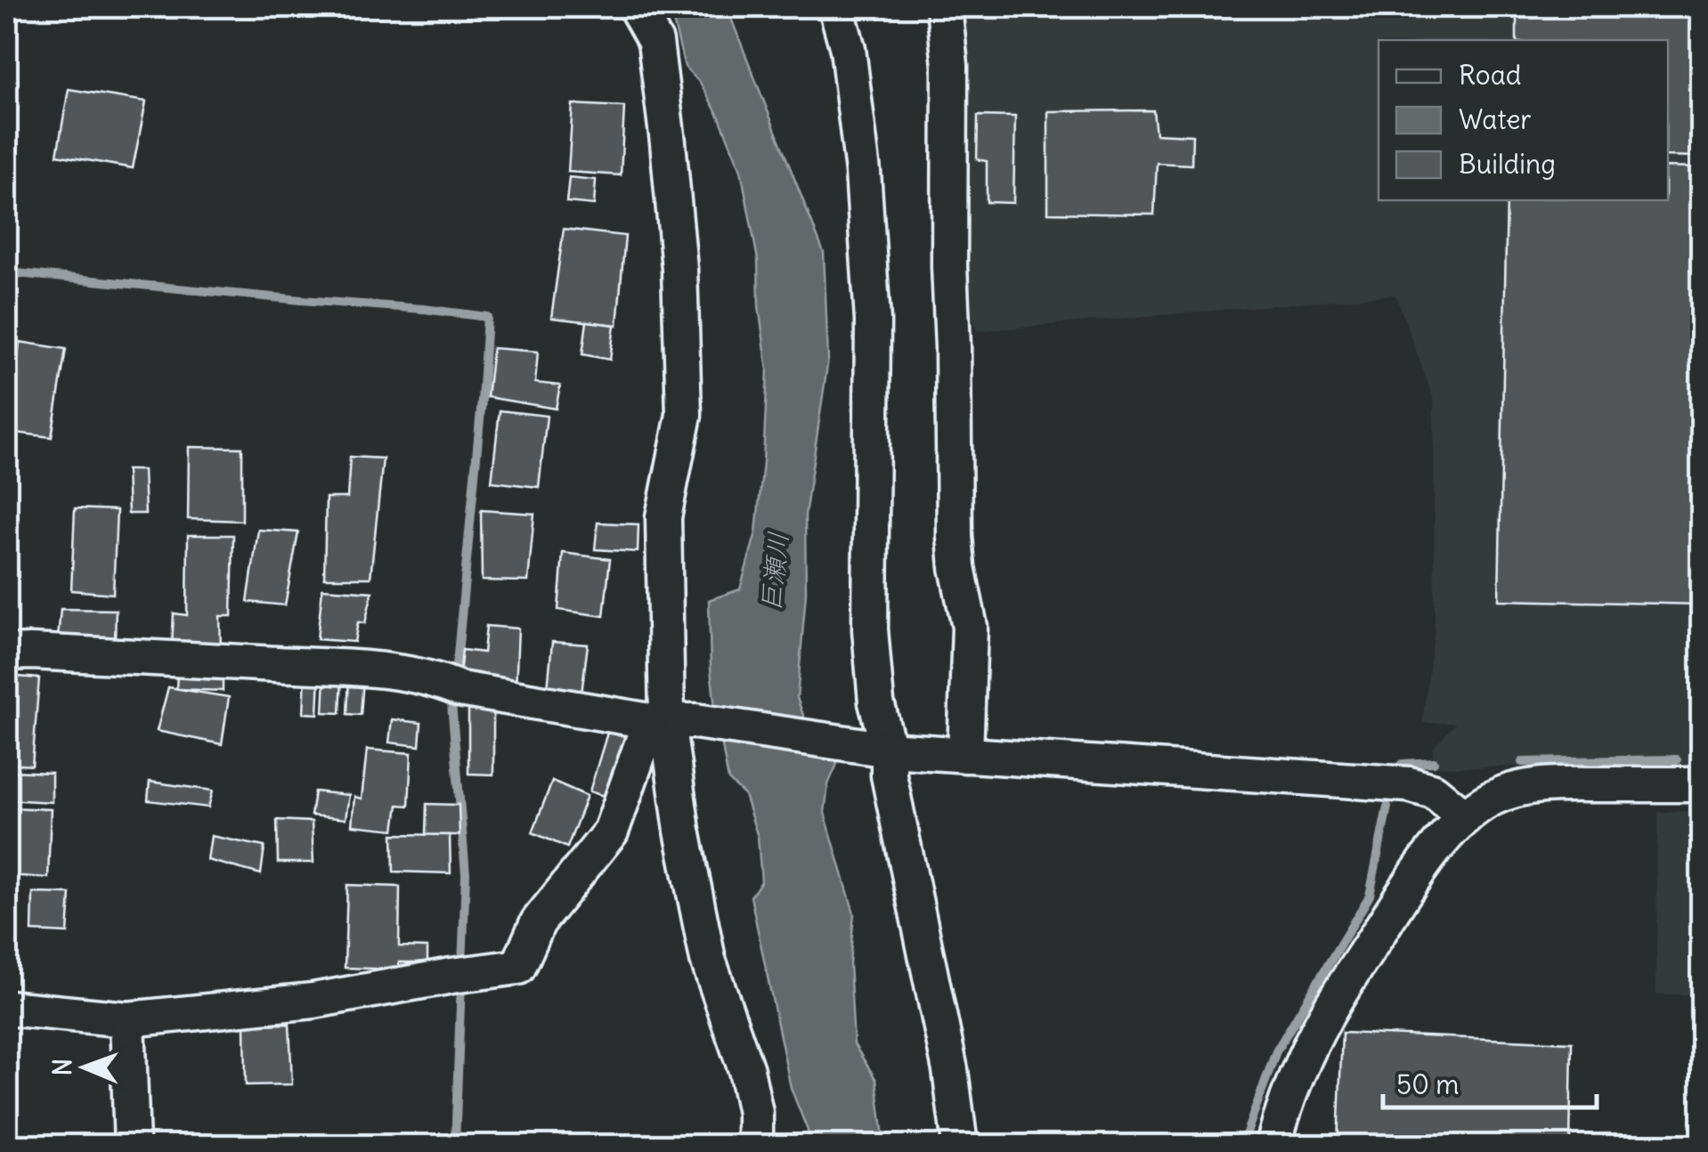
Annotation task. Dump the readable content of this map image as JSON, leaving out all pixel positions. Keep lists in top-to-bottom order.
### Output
{
  "water": ["巨瀬川"],
  "legend": ["Road", "Water", "Building"],
  "scale_bar": "50 m",
  "north": "left"
}
